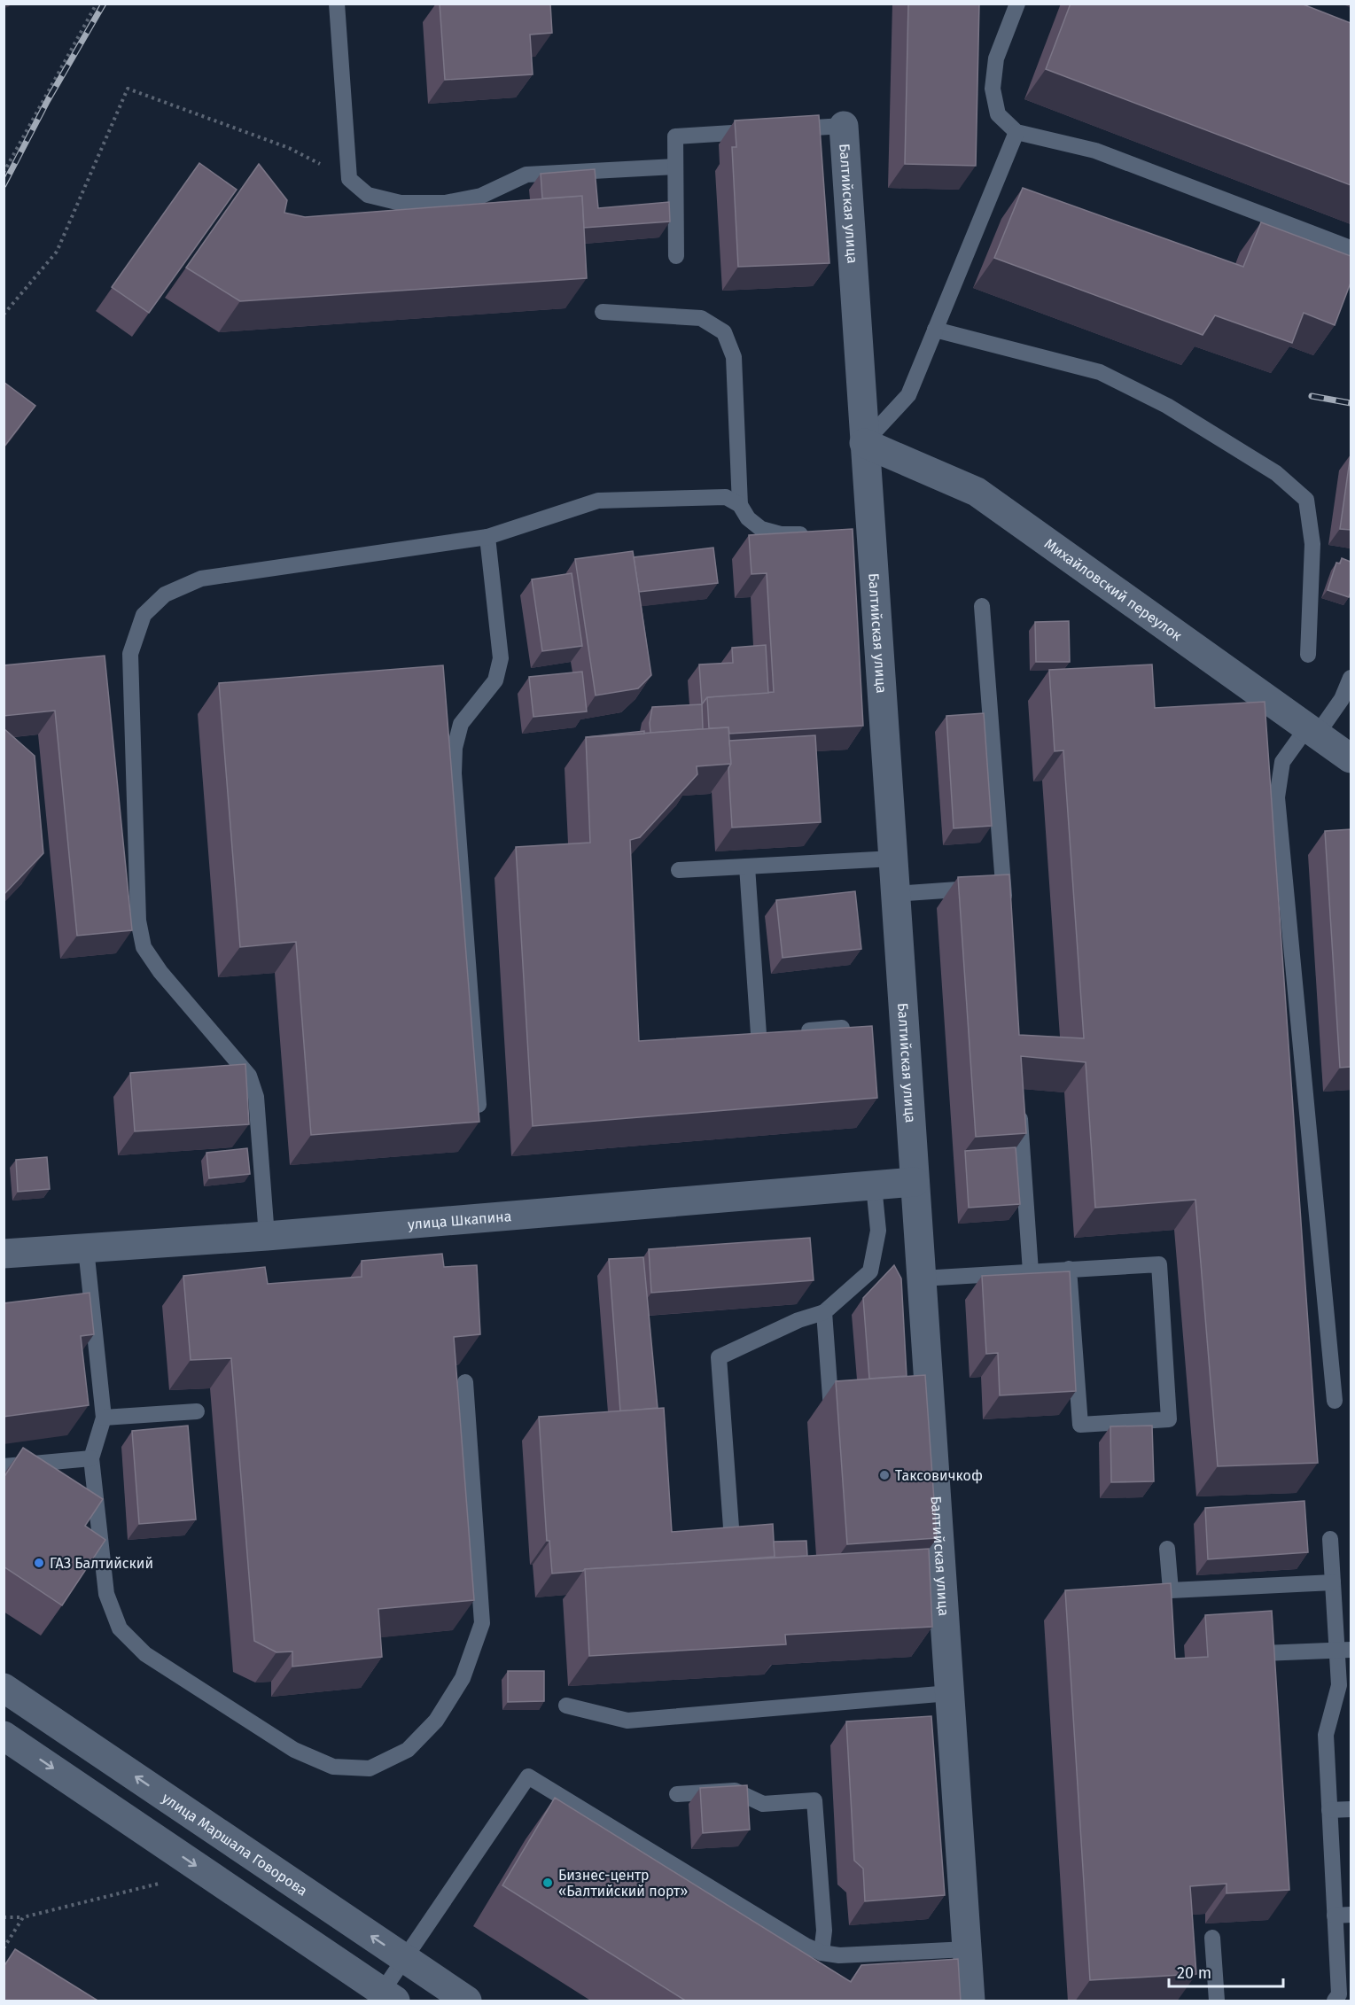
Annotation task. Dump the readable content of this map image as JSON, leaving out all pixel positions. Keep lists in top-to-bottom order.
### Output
{
  "streets": {
    "street": [
      "Балтийская улица",
      "Михайловский переулок",
      "улица Шкапина",
      "улица Маршала Говорова"
    ]
  },
  "crossings": [
    ["Балтийская улица", "Михайловский переулок"],
    ["Балтийская улица", "улица Шкапина"]
  ],
  "places": ["Таксовичкоф", "ГАЗ Балтийский", "Бизнес-центр «Балтийский порт»"],
  "scale_bar": "20 m"
}
